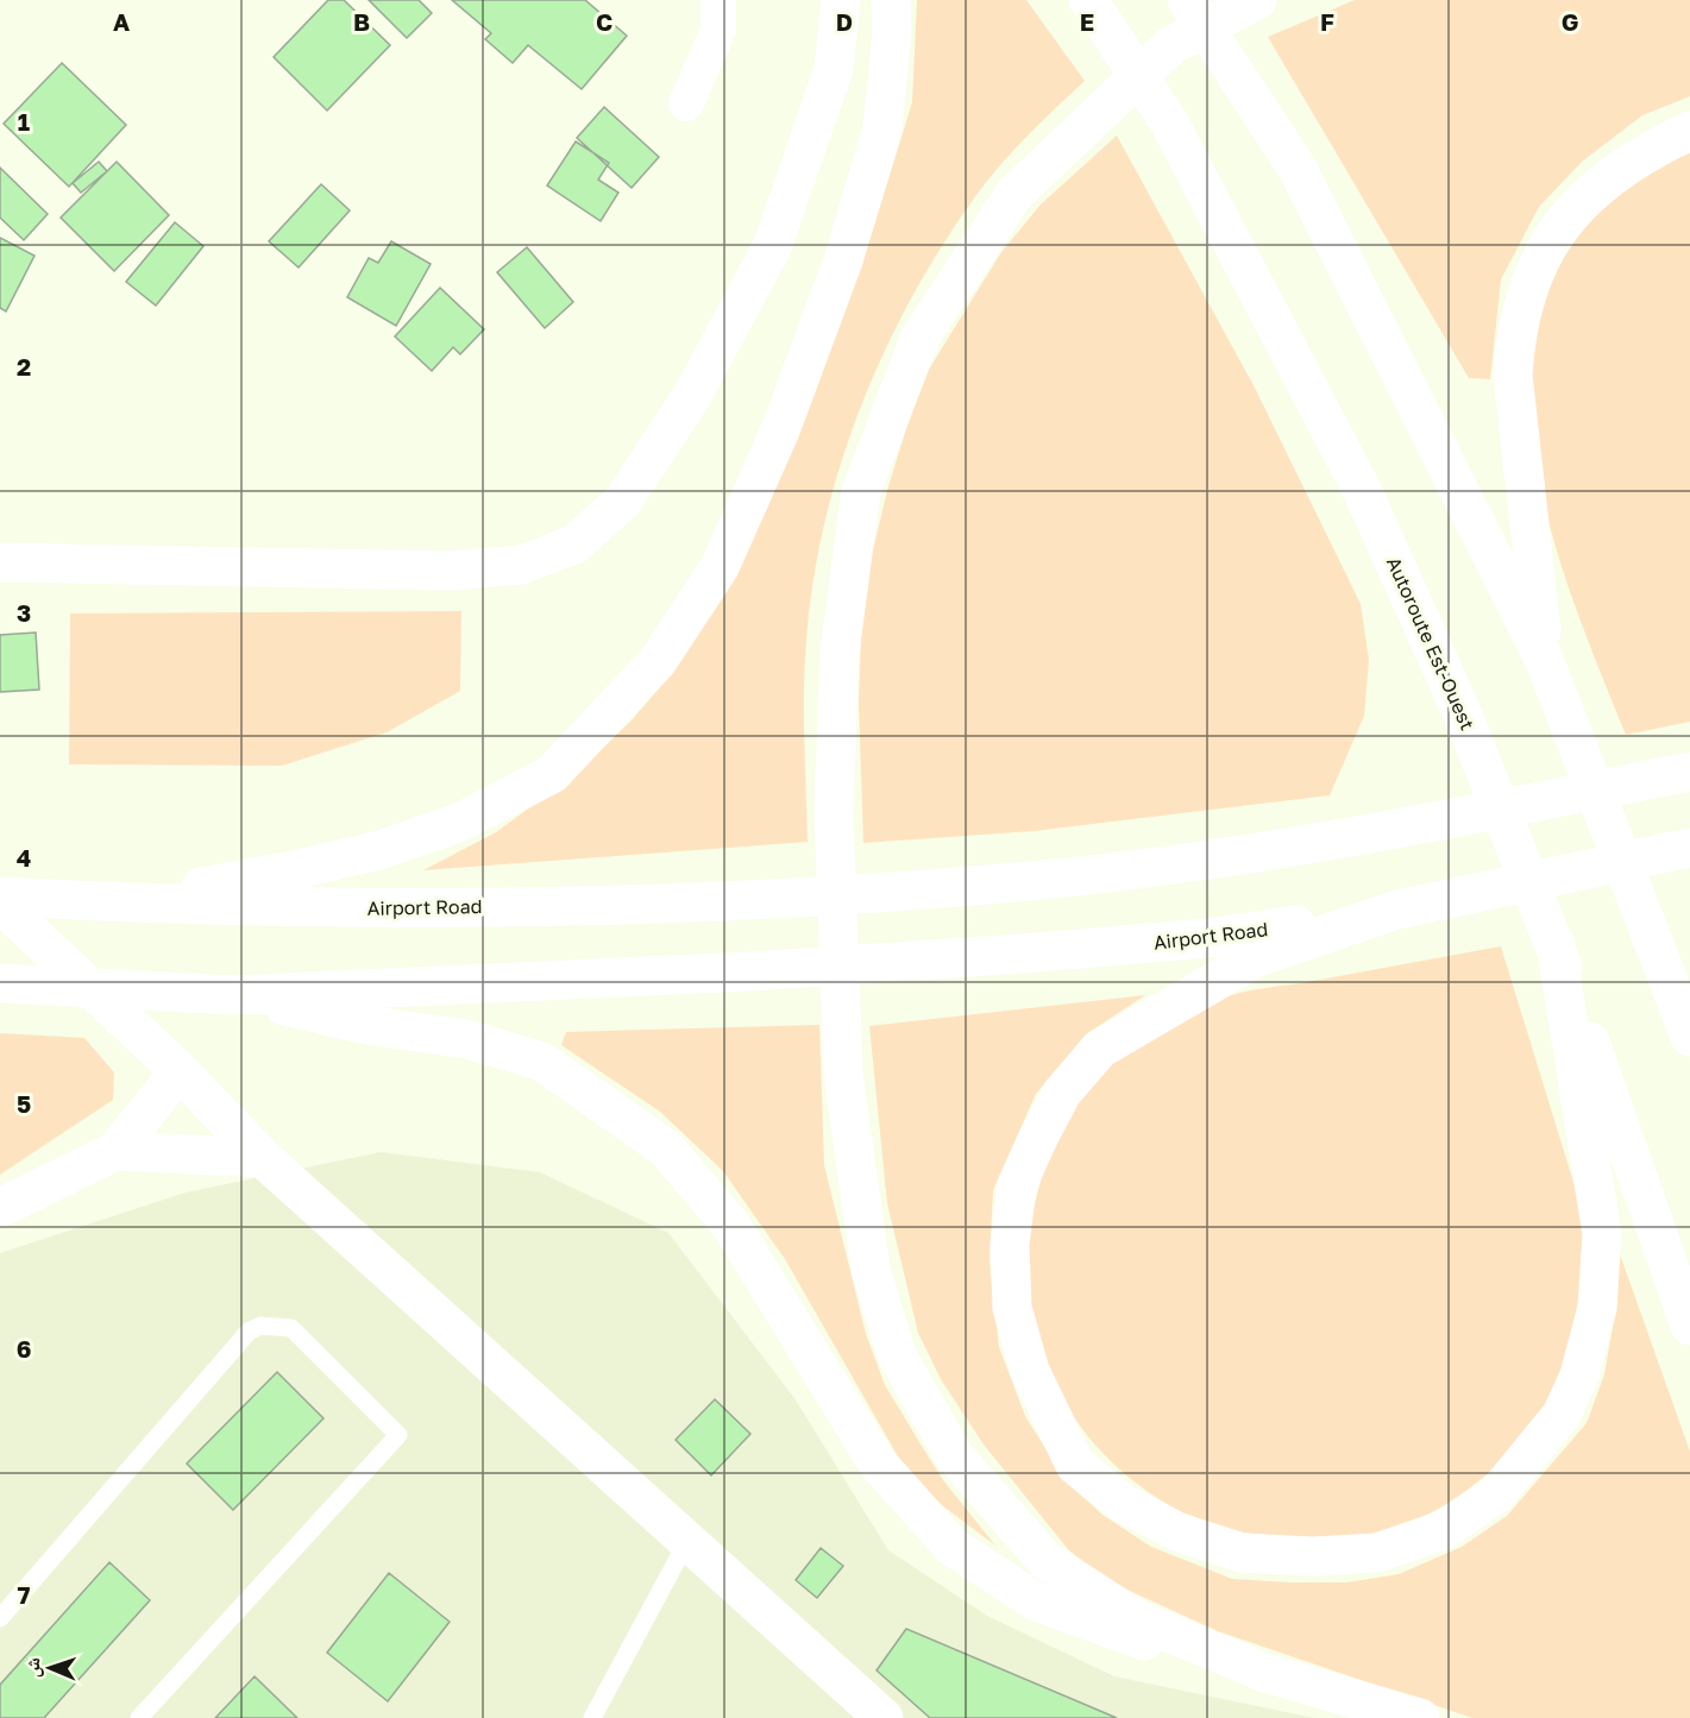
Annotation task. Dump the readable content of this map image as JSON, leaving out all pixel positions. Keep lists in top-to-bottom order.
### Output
{
  "streets": {
    "main road": ["Autoroute Est-Ouest", "Airport Road"]
  },
  "north": "left",
  "grid": {
    "columns": [
      "A",
      "B",
      "C",
      "D",
      "E",
      "F",
      "G"
    ],
    "rows": [
      "1",
      "2",
      "3",
      "4",
      "5",
      "6",
      "7"
    ]
  }
}
